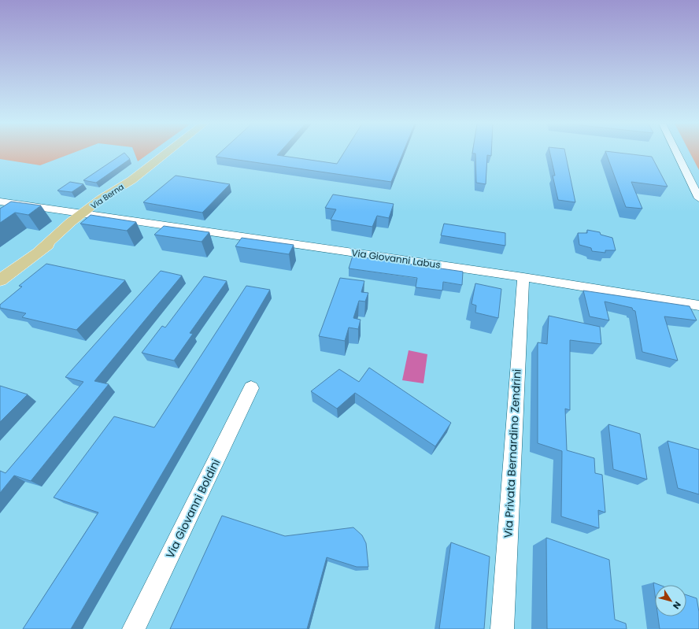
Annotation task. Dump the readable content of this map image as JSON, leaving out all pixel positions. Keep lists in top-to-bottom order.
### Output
{
  "streets": {
    "main road": ["Via Berna"],
    "street": ["Via Giovanni Labus", "Via Privata Bernardino Zendrini", "Via Giovanni Boldini"]
  },
  "crossings": [
    ["Via Berna", "Via Giovanni Labus"],
    ["Via Giovanni Labus", "Via Privata Bernardino Zendrini"]
  ],
  "north": "bottom right"
}
